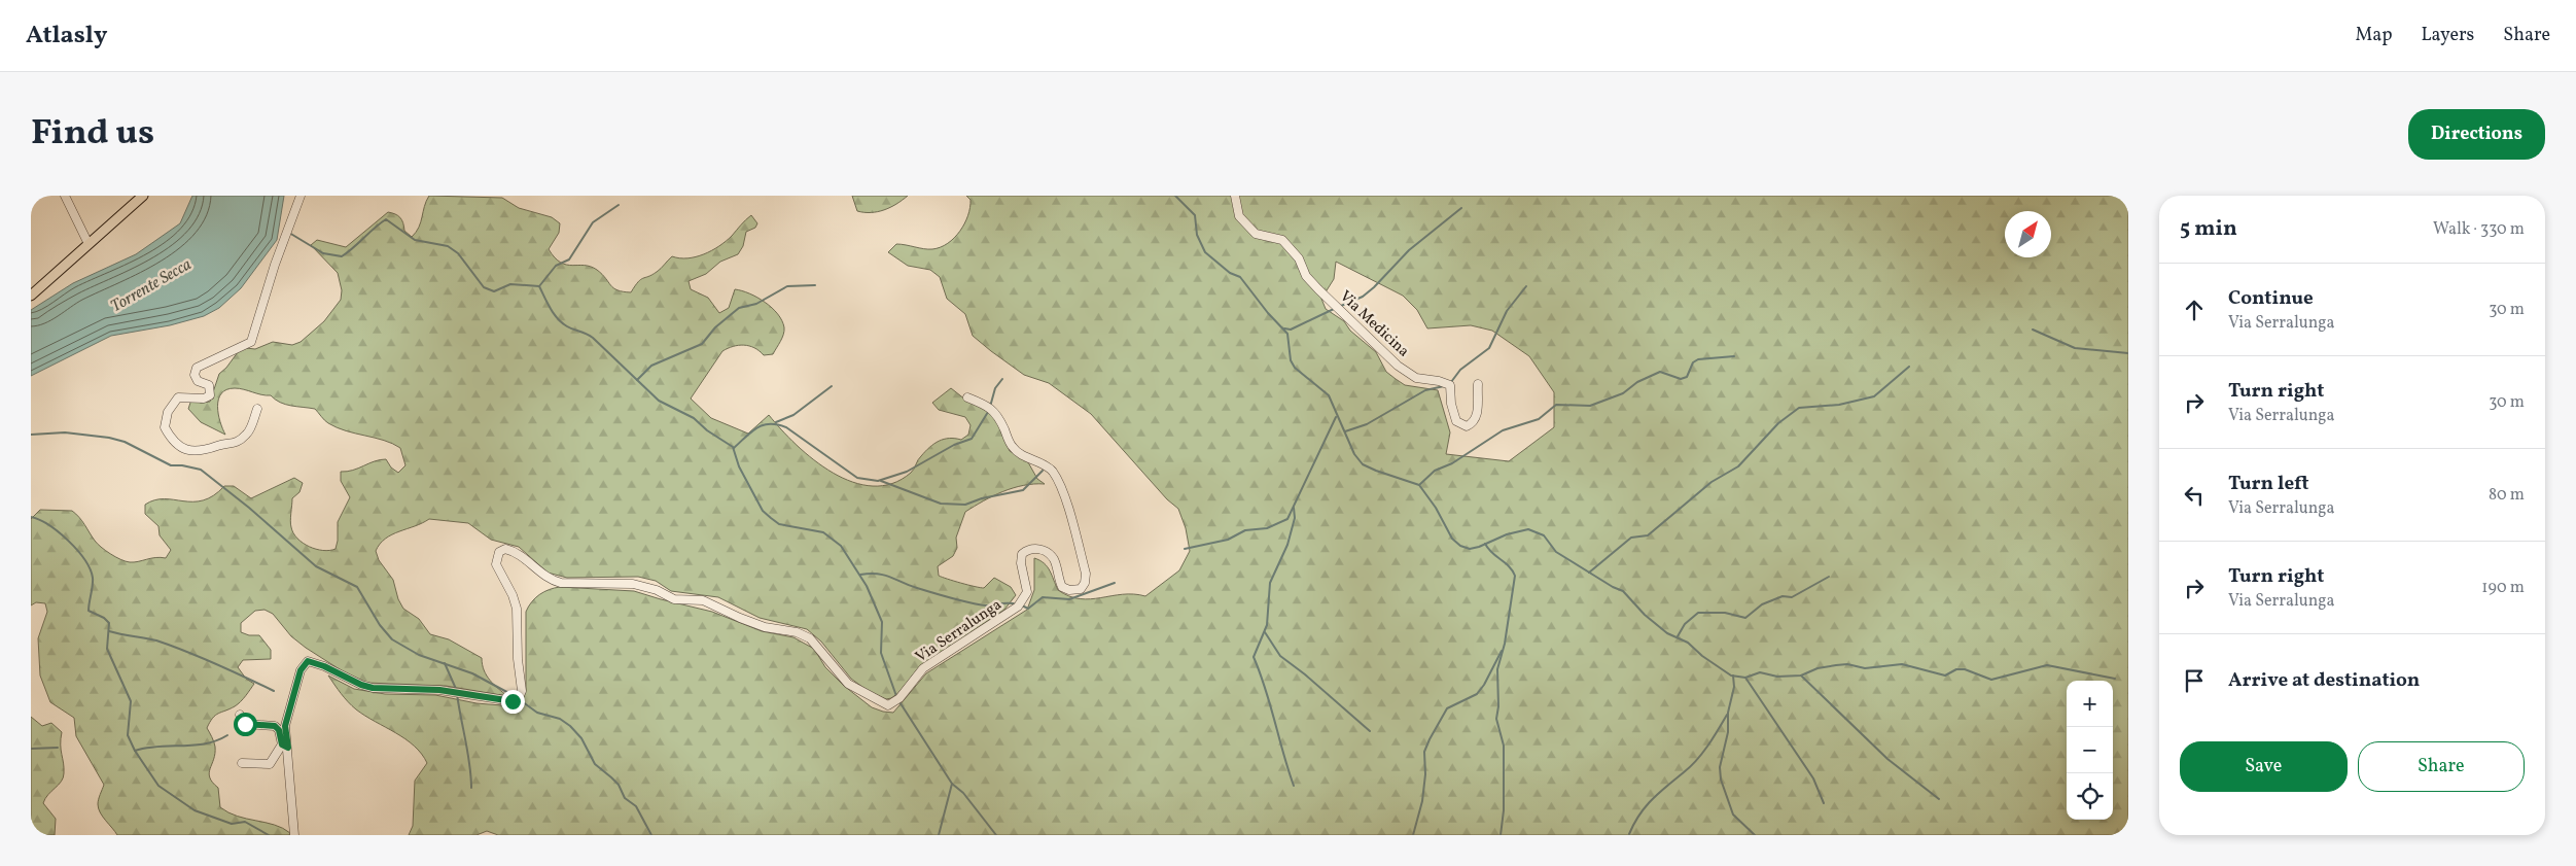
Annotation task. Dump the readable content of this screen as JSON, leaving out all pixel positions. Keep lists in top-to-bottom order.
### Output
{
  "streets": {
    "street": ["Via Medicina", "Via Serralunga"]
  },
  "water": ["Torrente Secca"],
  "north": "top right",
  "page": {
    "header": "Atlasly",
    "nav": ["Map", "Layers", "Share"],
    "title": "Find us",
    "buttons": [
      "Directions",
      ["Save", "Share"]
    ],
    "heading": ["5 min", "Walk · 330 m"],
    "list": [
      ["Continue", "Via Serralunga", "30 m"],
      ["Turn right", "Via Serralunga", "30 m"],
      ["Turn left", "Via Serralunga", "80 m"],
      ["Turn right", "Via Serralunga", "190 m"],
      "Arrive at destination"
    ],
    "map_buttons": ["+", "−"]
  }
}
